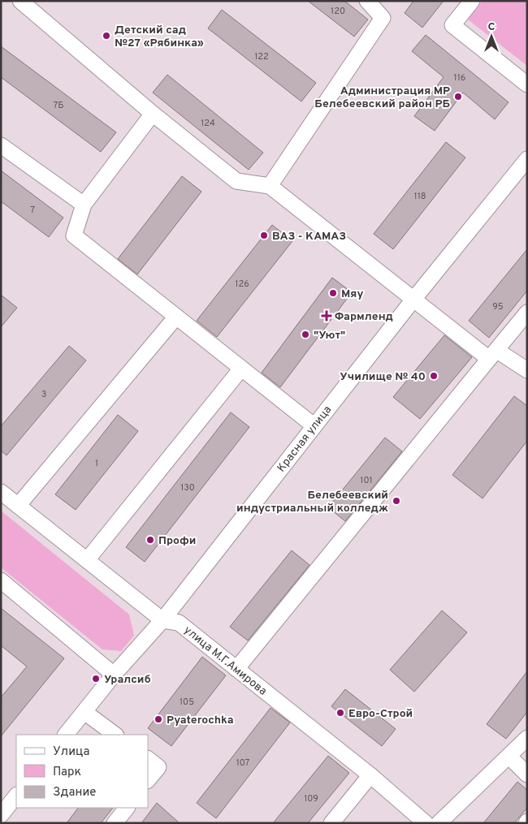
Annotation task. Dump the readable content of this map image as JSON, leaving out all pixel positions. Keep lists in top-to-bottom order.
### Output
{
  "streets": {
    "street": ["Красная улица", "улица М.Г.Амирова"]
  },
  "crossings": [
    ["Красная улица", "улица М.Г.Амирова"]
  ],
  "places": {
    "other": [
      "Детский сад №27 «Рябинка»",
      "Администрация МР Белебеевский район РБ",
      "ВАЗ - КАМАЗ",
      "Мяу",
      "\"Уют\"",
      "Училище № 40",
      "Белебеевский индустриальный колледж",
      "Профи",
      "Уралсиб",
      "Евро-Строй",
      "Pyaterochka"
    ],
    "health": ["Фармленд"]
  },
  "house_numbers": [
    "120",
    "122",
    "116",
    "7Б",
    "124",
    "118",
    "7",
    "126",
    "95",
    "3",
    "1",
    "101",
    "130",
    "105",
    "107",
    "109"
  ],
  "legend": ["Улица", "Парк", "Здание"],
  "north": "top"
}
